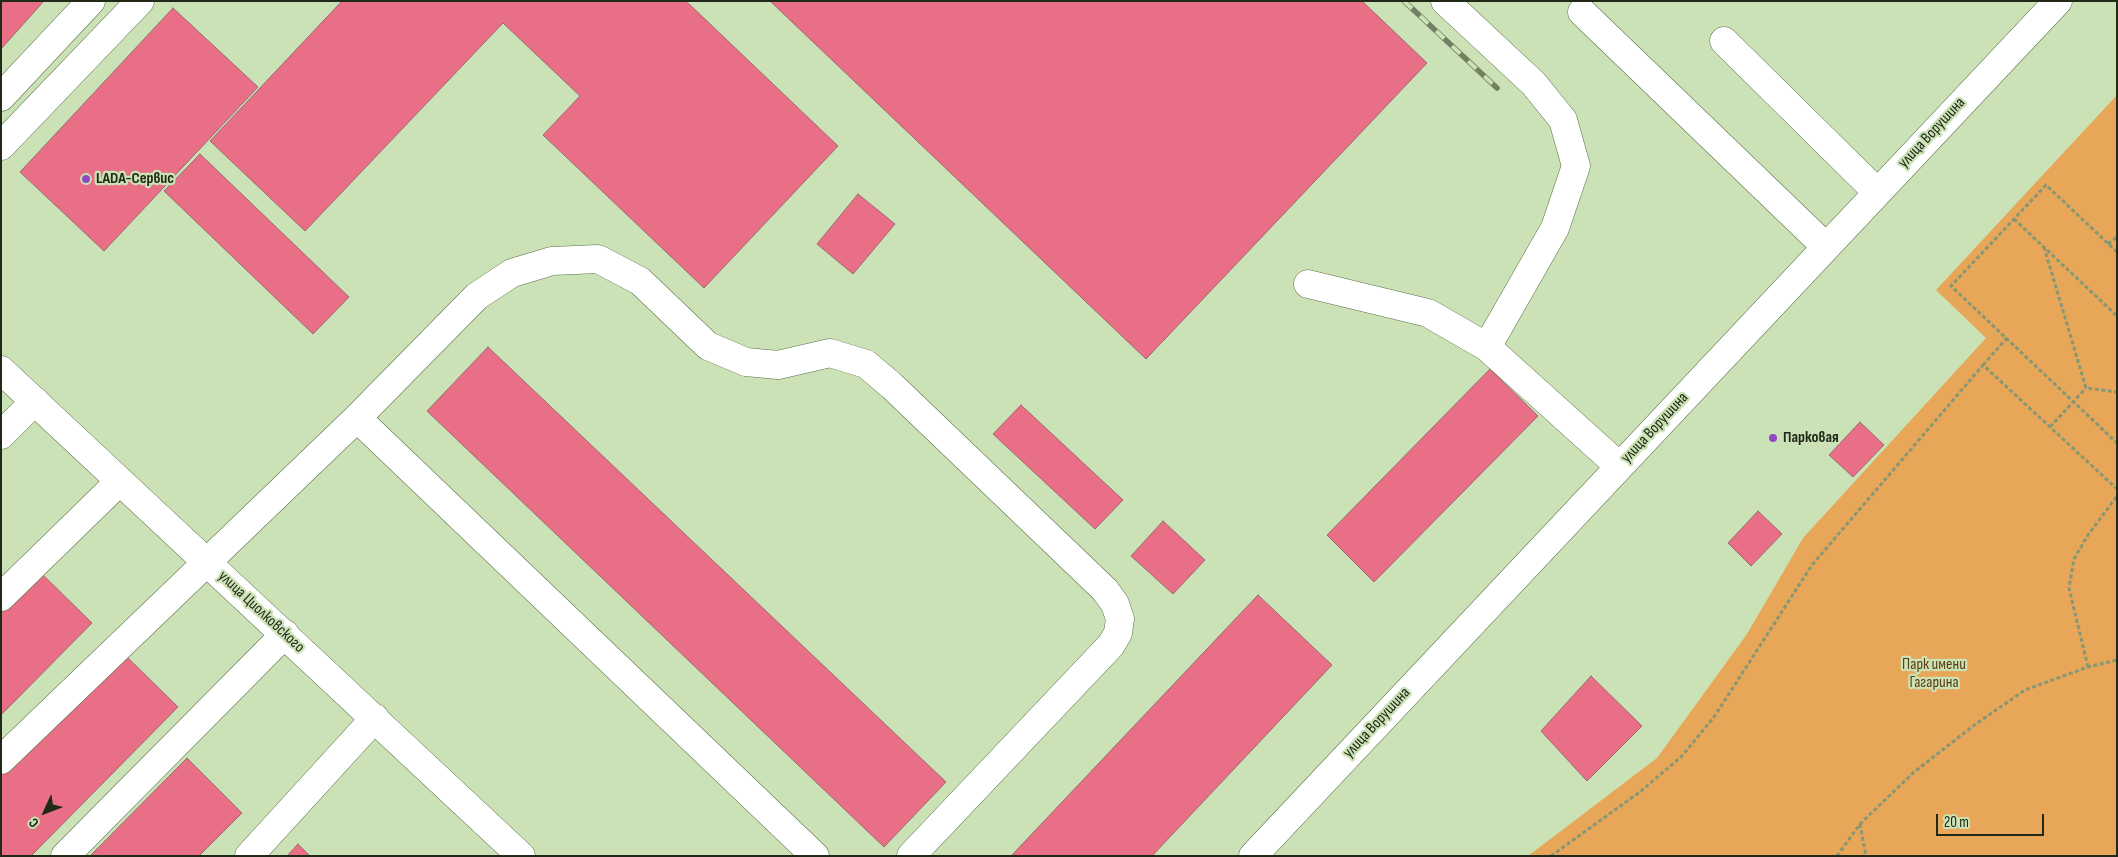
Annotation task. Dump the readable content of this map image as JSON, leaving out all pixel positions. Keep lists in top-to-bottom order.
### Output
{
  "streets": {
    "street": ["улица Ворушина", "улица Циолковского"]
  },
  "parks": ["Парк имени Гагарина"],
  "places": ["LADA-Сервис", "Парковая"],
  "scale_bar": "20 m",
  "north": "bottom left"
}
